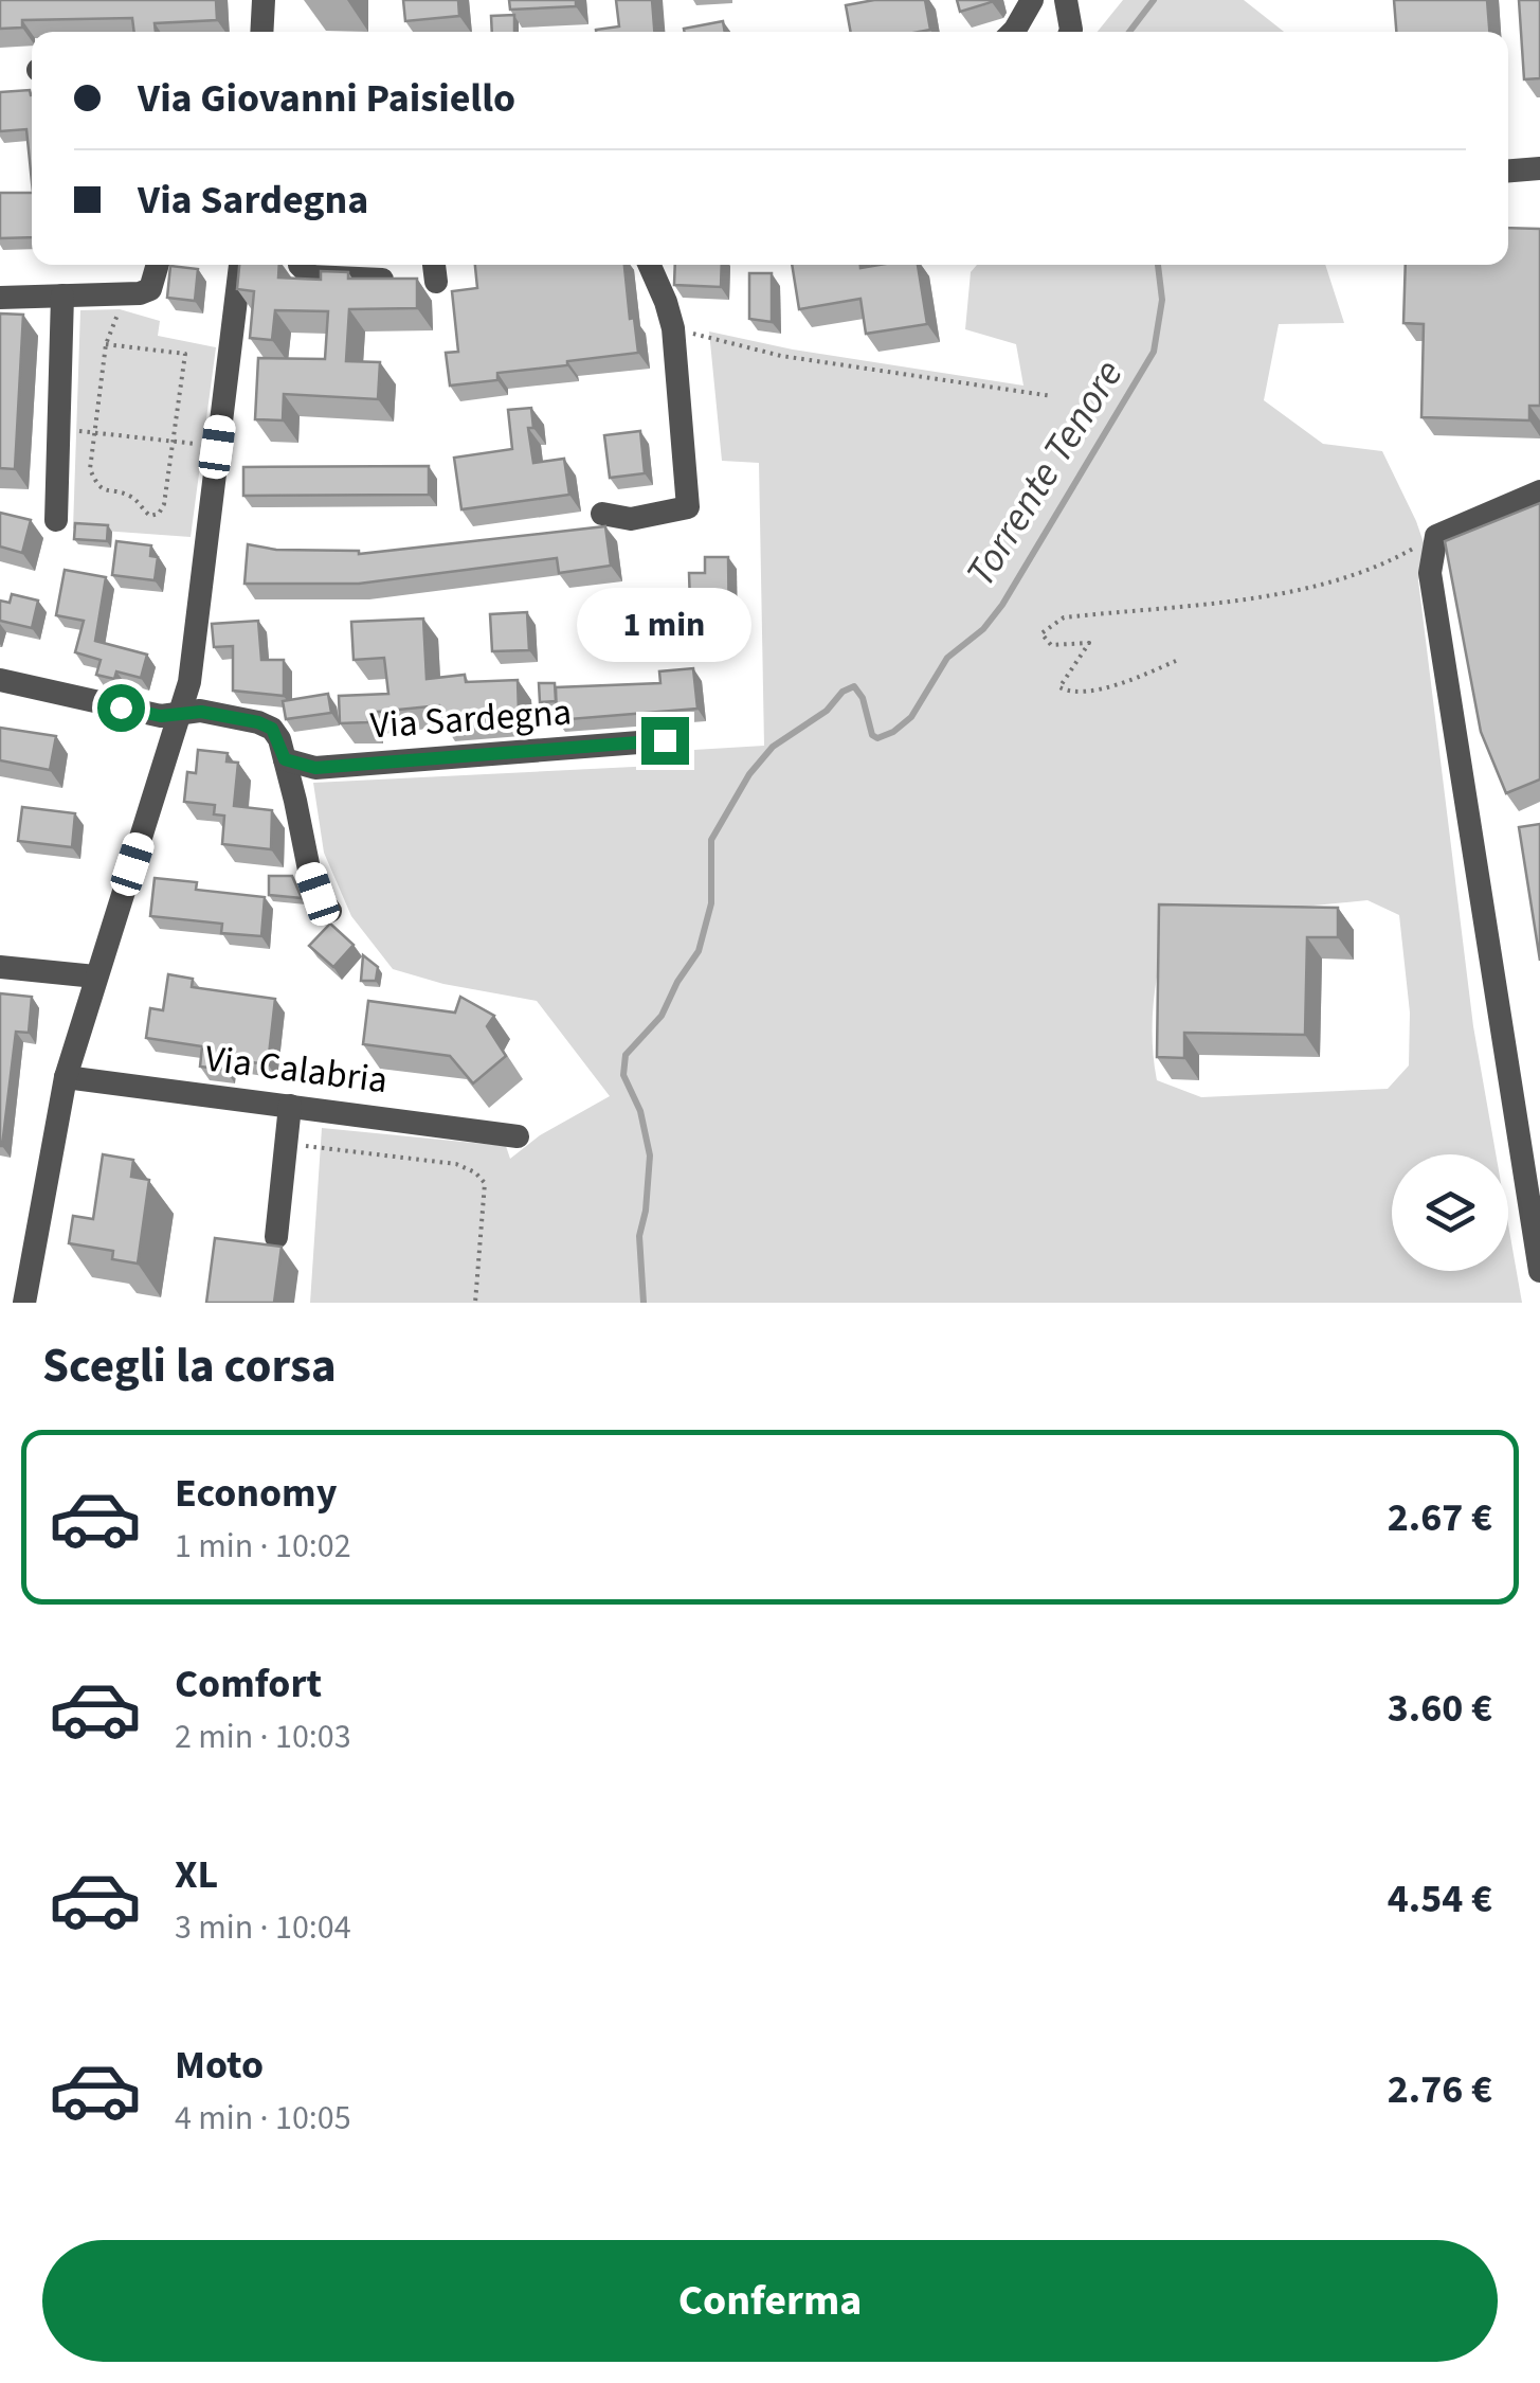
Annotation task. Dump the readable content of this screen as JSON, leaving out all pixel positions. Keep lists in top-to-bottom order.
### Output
{
  "streets": {
    "street": ["Via Sardegna", "Via Calabria"]
  },
  "water": ["Torrente Tenore"],
  "page": {
    "banner": ["Via Giovanni Paisiello", "Via Sardegna"],
    "bubble": "1 min",
    "heading": "Scegli la corsa",
    "list": [
      {
        "name": "Economy",
        "note": "1 min · 10:02",
        "value": "2.67 €"
      },
      {
        "name": "Comfort",
        "note": "2 min · 10:03",
        "value": "3.60 €"
      },
      {
        "name": "XL",
        "note": "3 min · 10:04",
        "value": "4.54 €"
      },
      {
        "name": "Moto",
        "note": "4 min · 10:05",
        "value": "2.76 €"
      }
    ],
    "buttons": "Conferma"
  }
}
